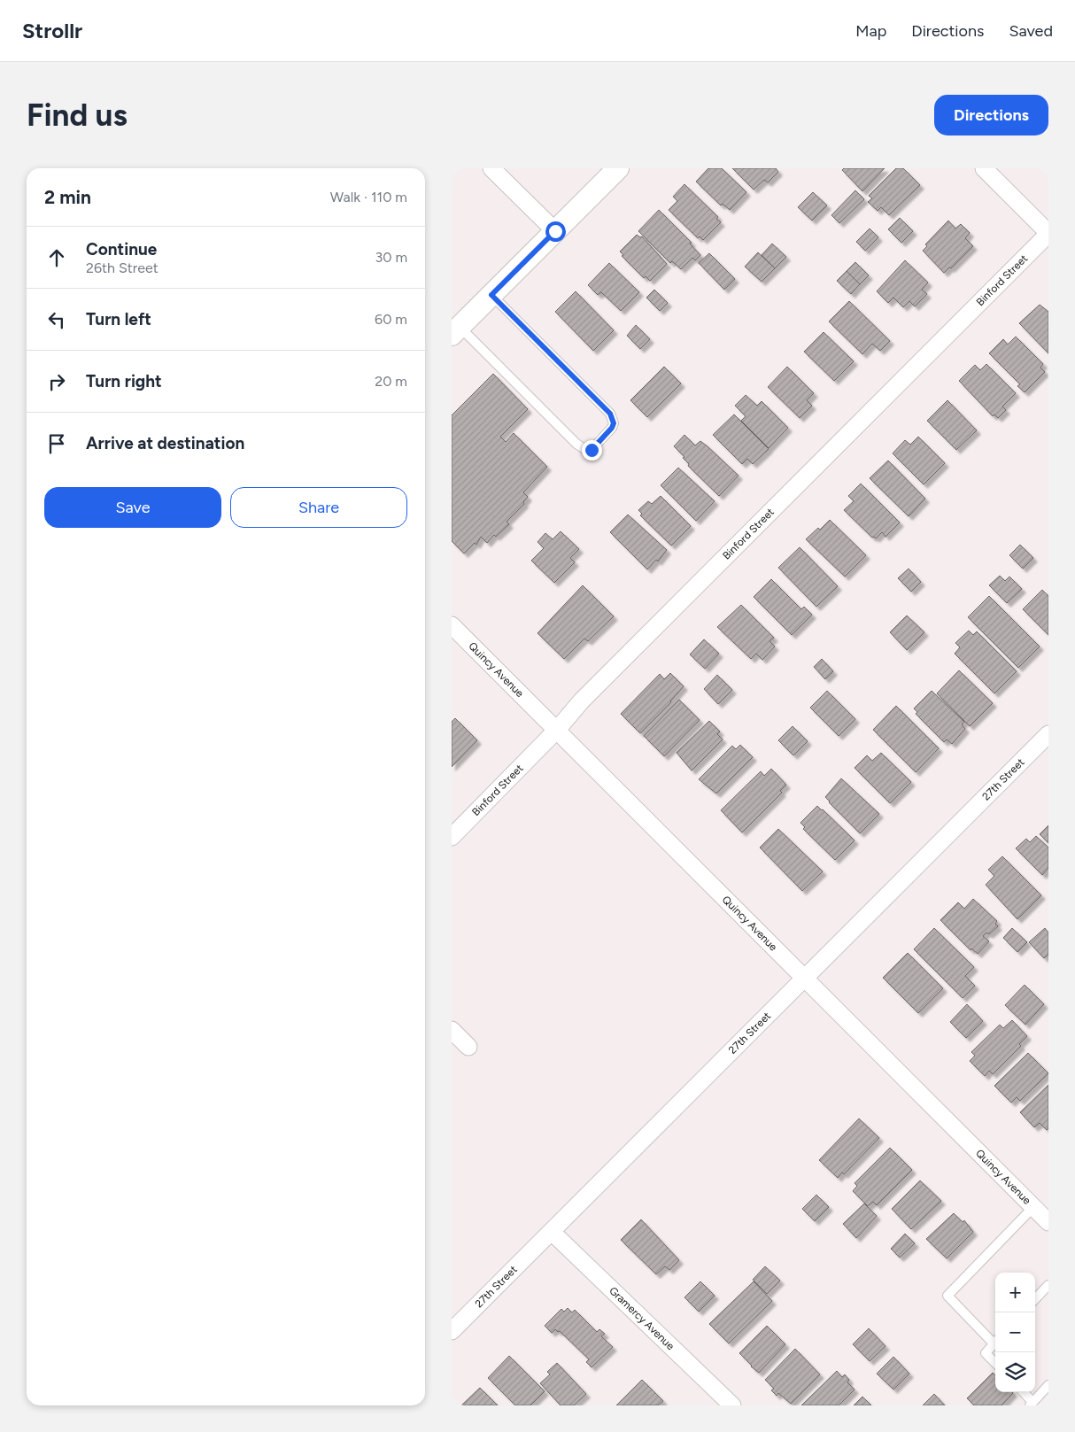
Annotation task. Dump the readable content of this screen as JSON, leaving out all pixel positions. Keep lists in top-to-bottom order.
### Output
{
  "streets": {
    "street": [
      "Binford Street",
      "Quincy Avenue",
      "27th Street",
      "Gramercy Avenue"
    ]
  },
  "crossings": [
    ["Binford Street", "Quincy Avenue"],
    ["Quincy Avenue", "27th Street"],
    ["27th Street", "Gramercy Avenue"]
  ],
  "page": {
    "header": "Strollr",
    "nav": ["Map", "Directions", "Saved"],
    "buttons": [
      "Directions",
      ["Save", "Share"]
    ],
    "title": "Find us",
    "heading": ["2 min", "Walk · 110 m"],
    "list": [
      ["Continue", "26th Street", "30 m"],
      ["Turn left", "60 m"],
      ["Turn right", "20 m"],
      "Arrive at destination"
    ],
    "map_buttons": ["+", "−"]
  }
}
